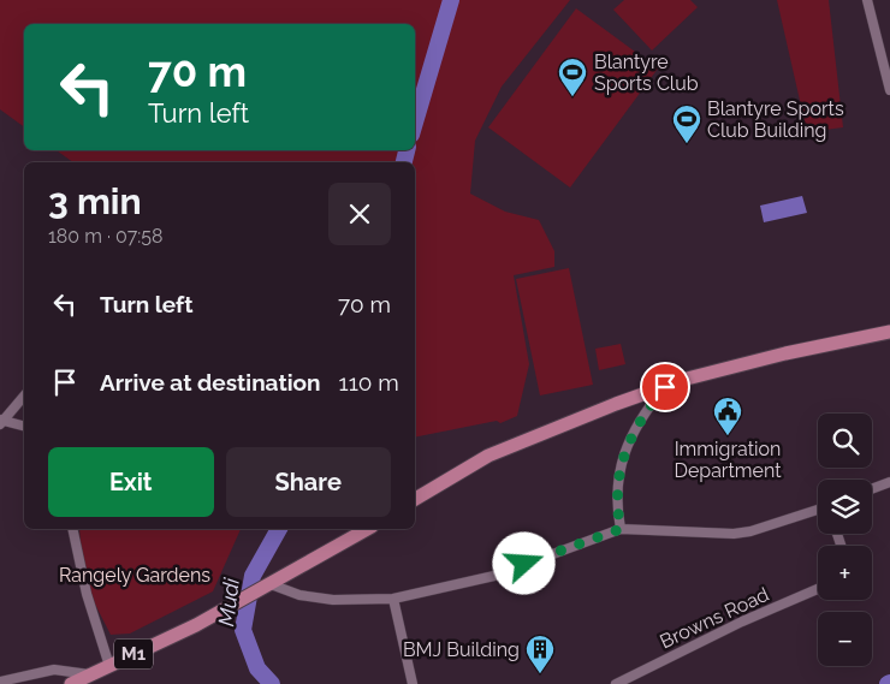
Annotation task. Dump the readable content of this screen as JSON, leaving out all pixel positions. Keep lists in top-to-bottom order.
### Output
{
  "streets": {
    "highway": ["M1"],
    "street": ["Browns Road"]
  },
  "water": ["Mudi"],
  "parks": ["Rangely Gardens"],
  "places": {
    "sports": ["Blantyre Sports Club", "Blantyre Sports Club Building"],
    "public building": ["Immigration Department"],
    "building": ["BMJ Building"]
  },
  "page": {
    "turn": ["70 m", "Turn left"],
    "heading": ["3 min", "180 m · 07:58"],
    "list": [
      {
        "name": "Turn left",
        "value": "70 m"
      },
      {
        "name": "Arrive at destination",
        "value": "110 m"
      }
    ],
    "map_buttons": ["+", "−"],
    "buttons": ["Exit", "Share"]
  }
}
